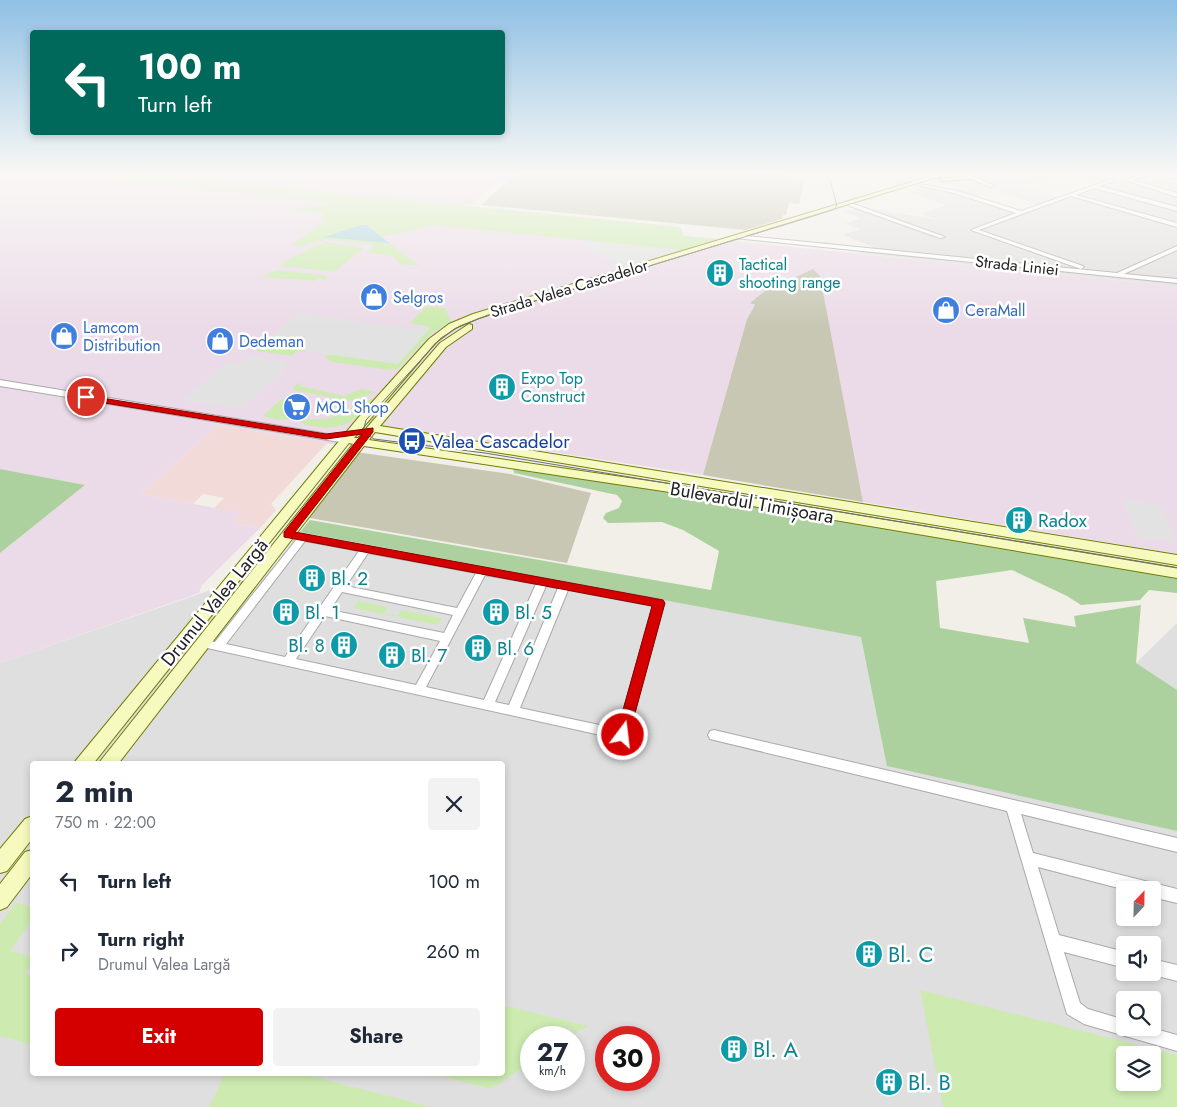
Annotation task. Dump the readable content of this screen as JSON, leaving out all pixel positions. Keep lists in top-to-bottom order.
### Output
{
  "streets": {
    "main road": ["Strada Valea Cascadelor", "Bulevardul Timișoara", "Drumul Valea Largă"],
    "street": ["Strada Liniei"]
  },
  "crossings": [
    ["Strada Liniei", "Strada Valea Cascadelor"],
    ["Strada Valea Cascadelor", "Bulevardul Timișoara"],
    ["Strada Valea Cascadelor", "Drumul Valea Largă"],
    ["Bulevardul Timișoara", "Drumul Valea Largă"]
  ],
  "places": {
    "building": [
      "Tactical shooting range",
      "Expo Top Construct",
      "Radox",
      "Bl. 2",
      "Bl. 1",
      "Bl. 5",
      "Bl. 8",
      "Bl. 6",
      "Bl. 7",
      "Bl. C",
      "Bl. A",
      "Bl. B"
    ],
    "shop": [
      "Selgros",
      "CeraMall",
      "Lamcom Distribution",
      "Dedeman"
    ],
    "supermarket": ["MOL Shop"],
    "bus stop": ["Valea Cascadelor"]
  },
  "north": "top",
  "page": {
    "turn": ["100 m", "Turn left"],
    "heading": ["2 min", "750 m · 22:00"],
    "list": [
      {
        "name": "Turn left",
        "value": "100 m"
      },
      {
        "name": "Turn right",
        "note": "Drumul Valea Largă",
        "value": "260 m"
      }
    ],
    "buttons": ["Exit", "Share"],
    "speed": "27 km/h",
    "limit": "30"
  }
}
